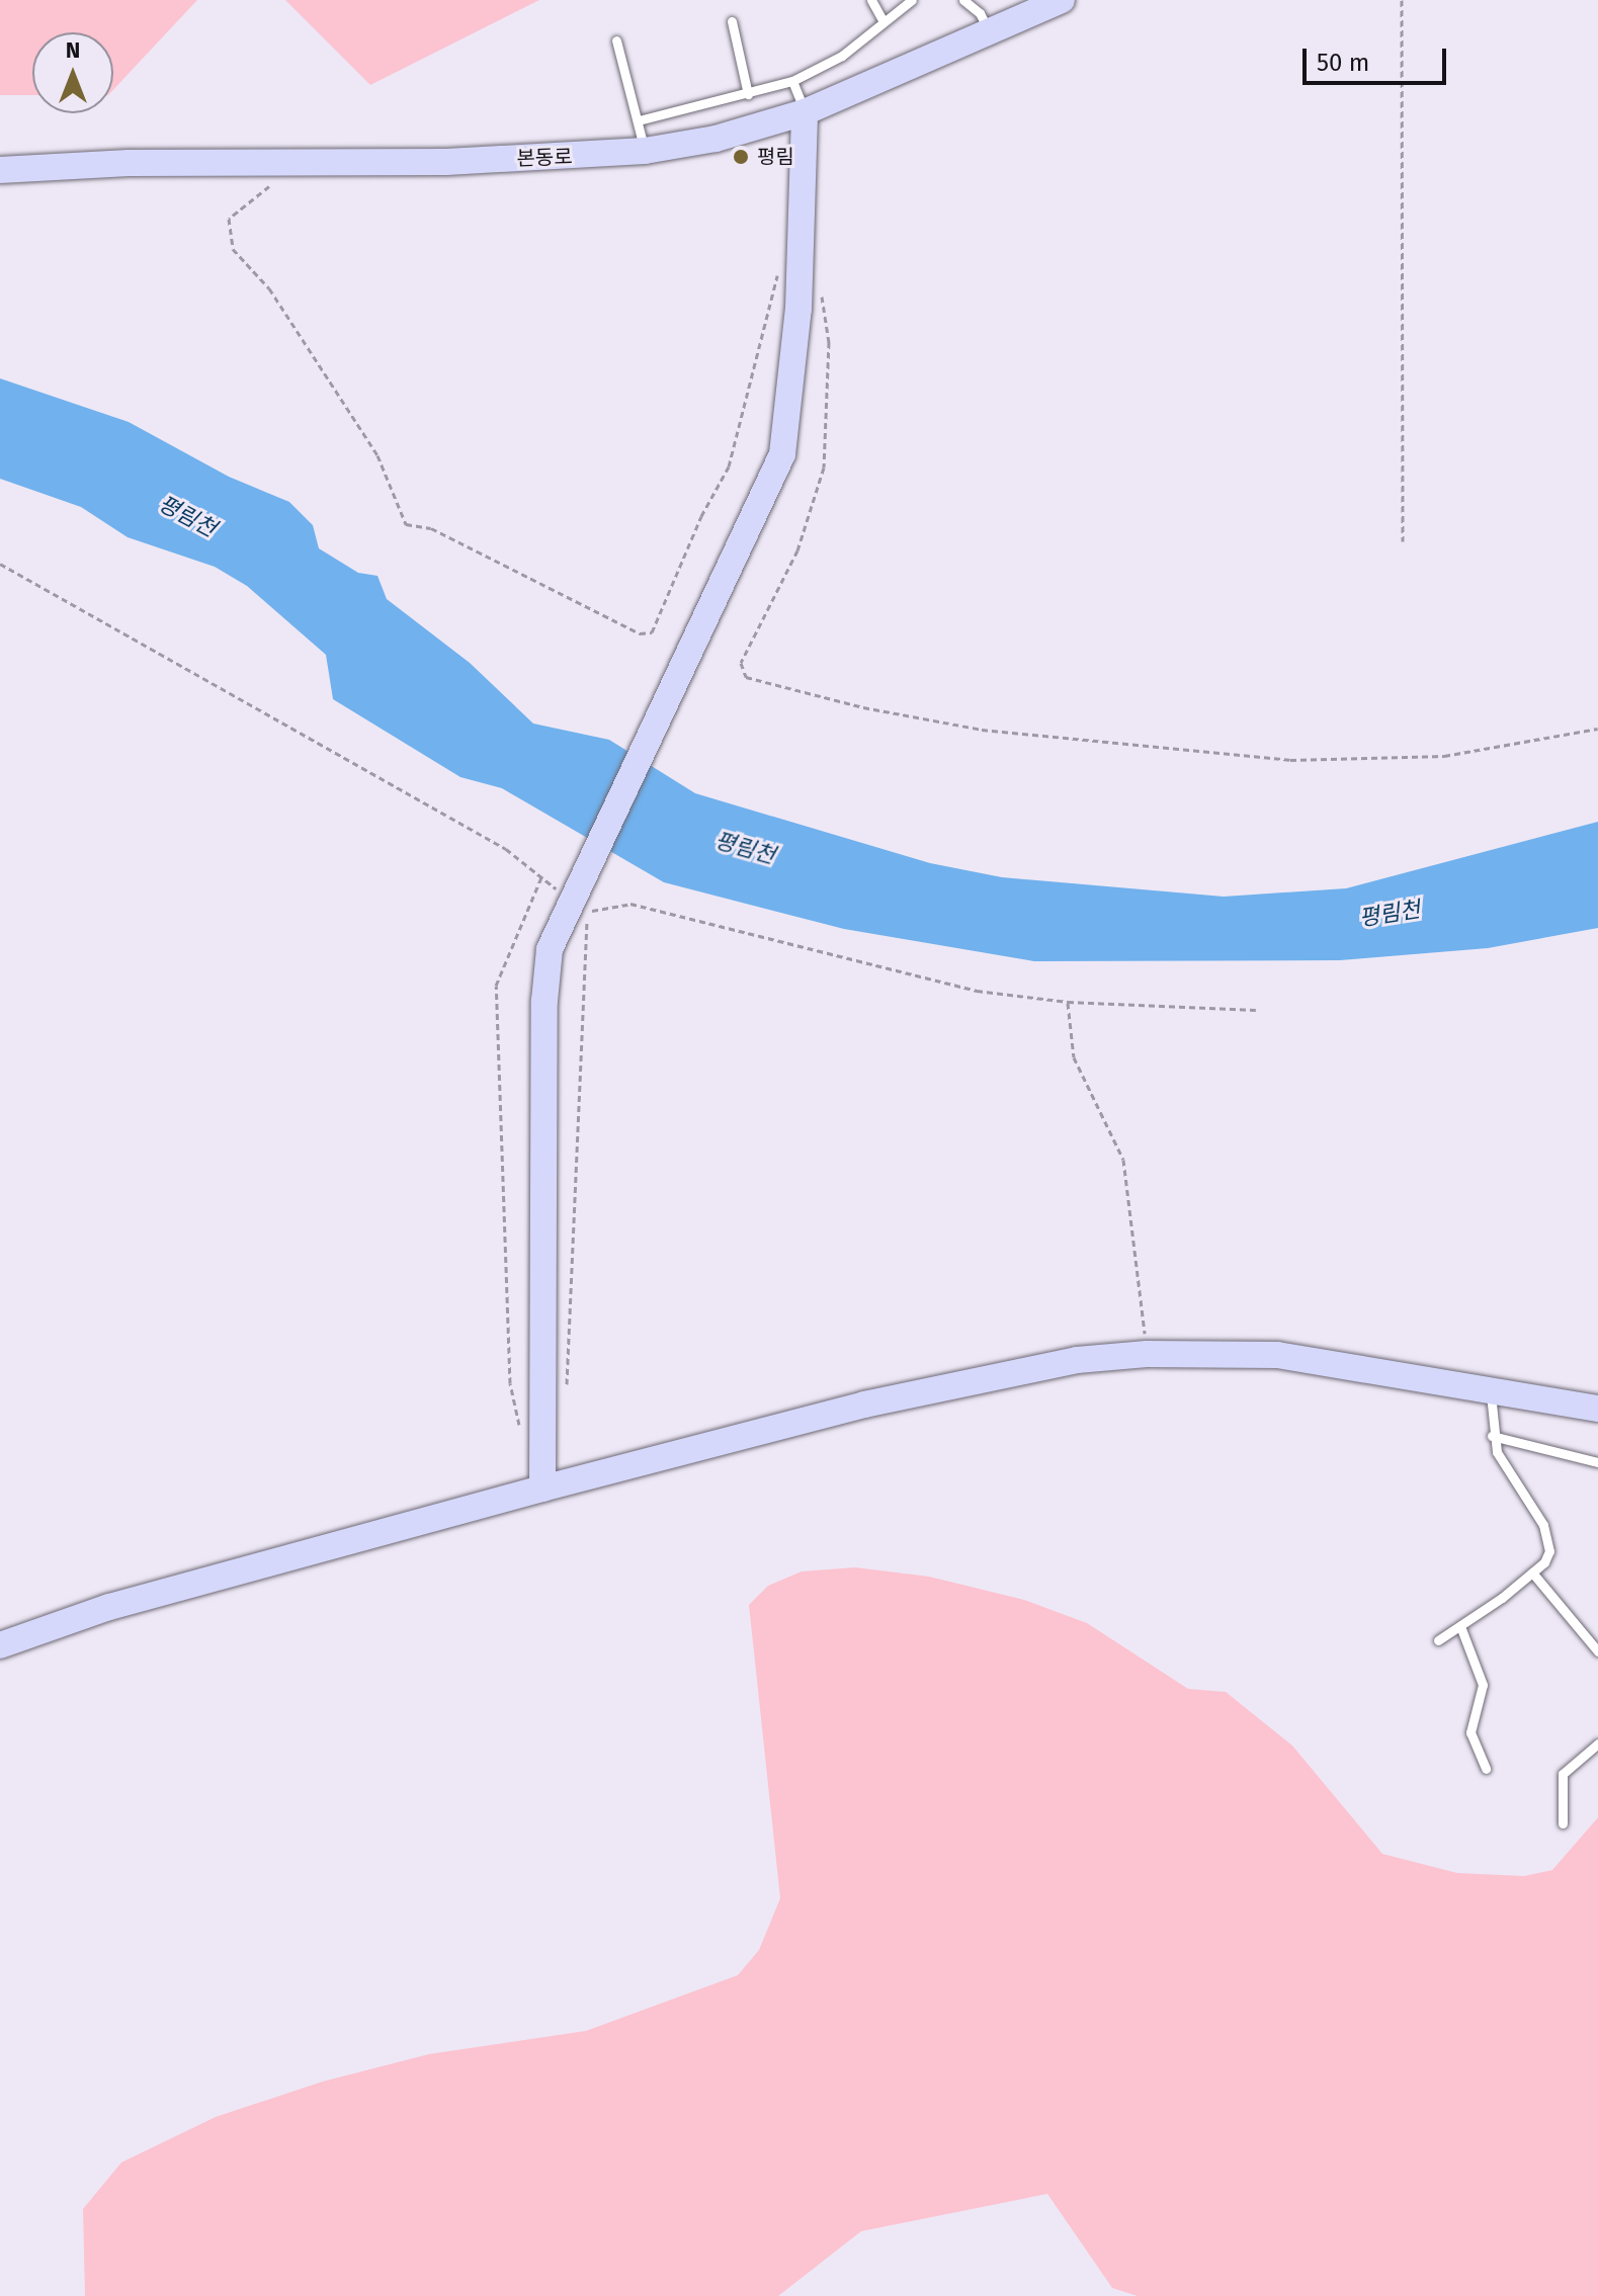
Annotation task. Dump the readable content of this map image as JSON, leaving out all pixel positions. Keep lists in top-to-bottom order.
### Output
{
  "streets": {
    "street": ["본동로"]
  },
  "water": ["평림천"],
  "places": ["평림"],
  "scale_bar": "50 m",
  "north": "top"
}
